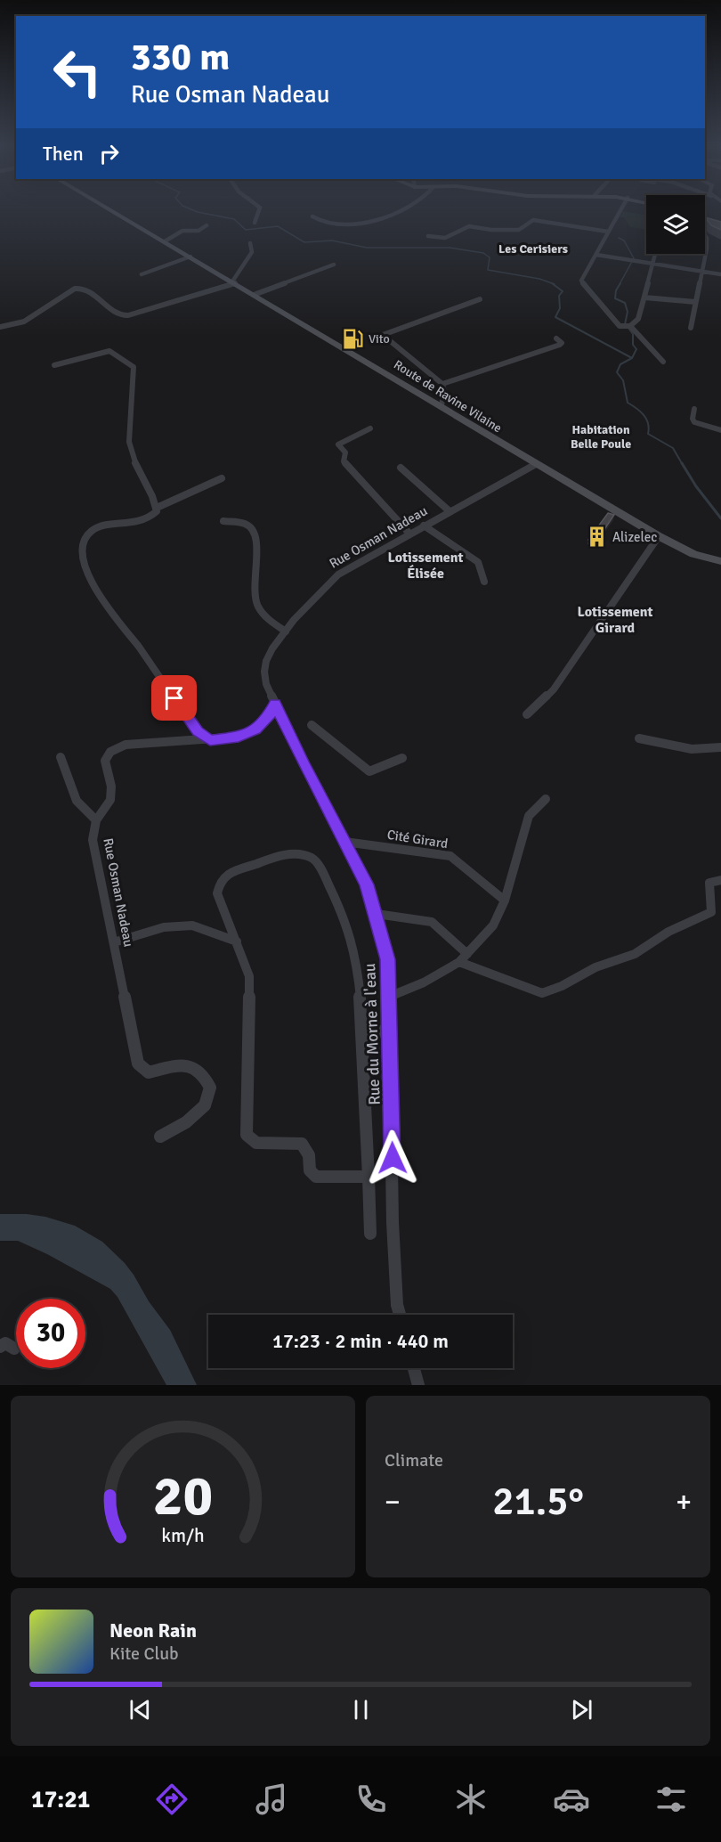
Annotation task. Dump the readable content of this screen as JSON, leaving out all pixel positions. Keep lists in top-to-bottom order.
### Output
{
  "streets": {
    "main road": ["Route de Ravine Vilaine"],
    "street": ["Rue Osman Nadeau", "Cité Girard", "Rue du Morne à l'eau"]
  },
  "crossings": [
    ["Route de Ravine Vilaine", "Rue Osman Nadeau"],
    ["Rue Osman Nadeau", "Rue du Morne à l'eau"],
    ["Cité Girard", "Rue du Morne à l'eau"]
  ],
  "districts": [
    "Les Cerisiers",
    "Habitation Belle Poule",
    "Lotissement Élisée",
    "Lotissement Girard"
  ],
  "places": {
    "fuel station": ["Vito"],
    "building": ["Alizelec"]
  },
  "page": {
    "turn": ["330 m", "Rue Osman Nadeau"],
    "then": "Then",
    "limit": "30",
    "trip": "17:23 · 2 min · 440 m",
    "tile": "Climate",
    "heat": ["−", "21.5°", "+"],
    "song": ["Neon Rain", "Kite Club"],
    "tabs": "17:21",
    "gauge": ["20", "km/h"]
  }
}
